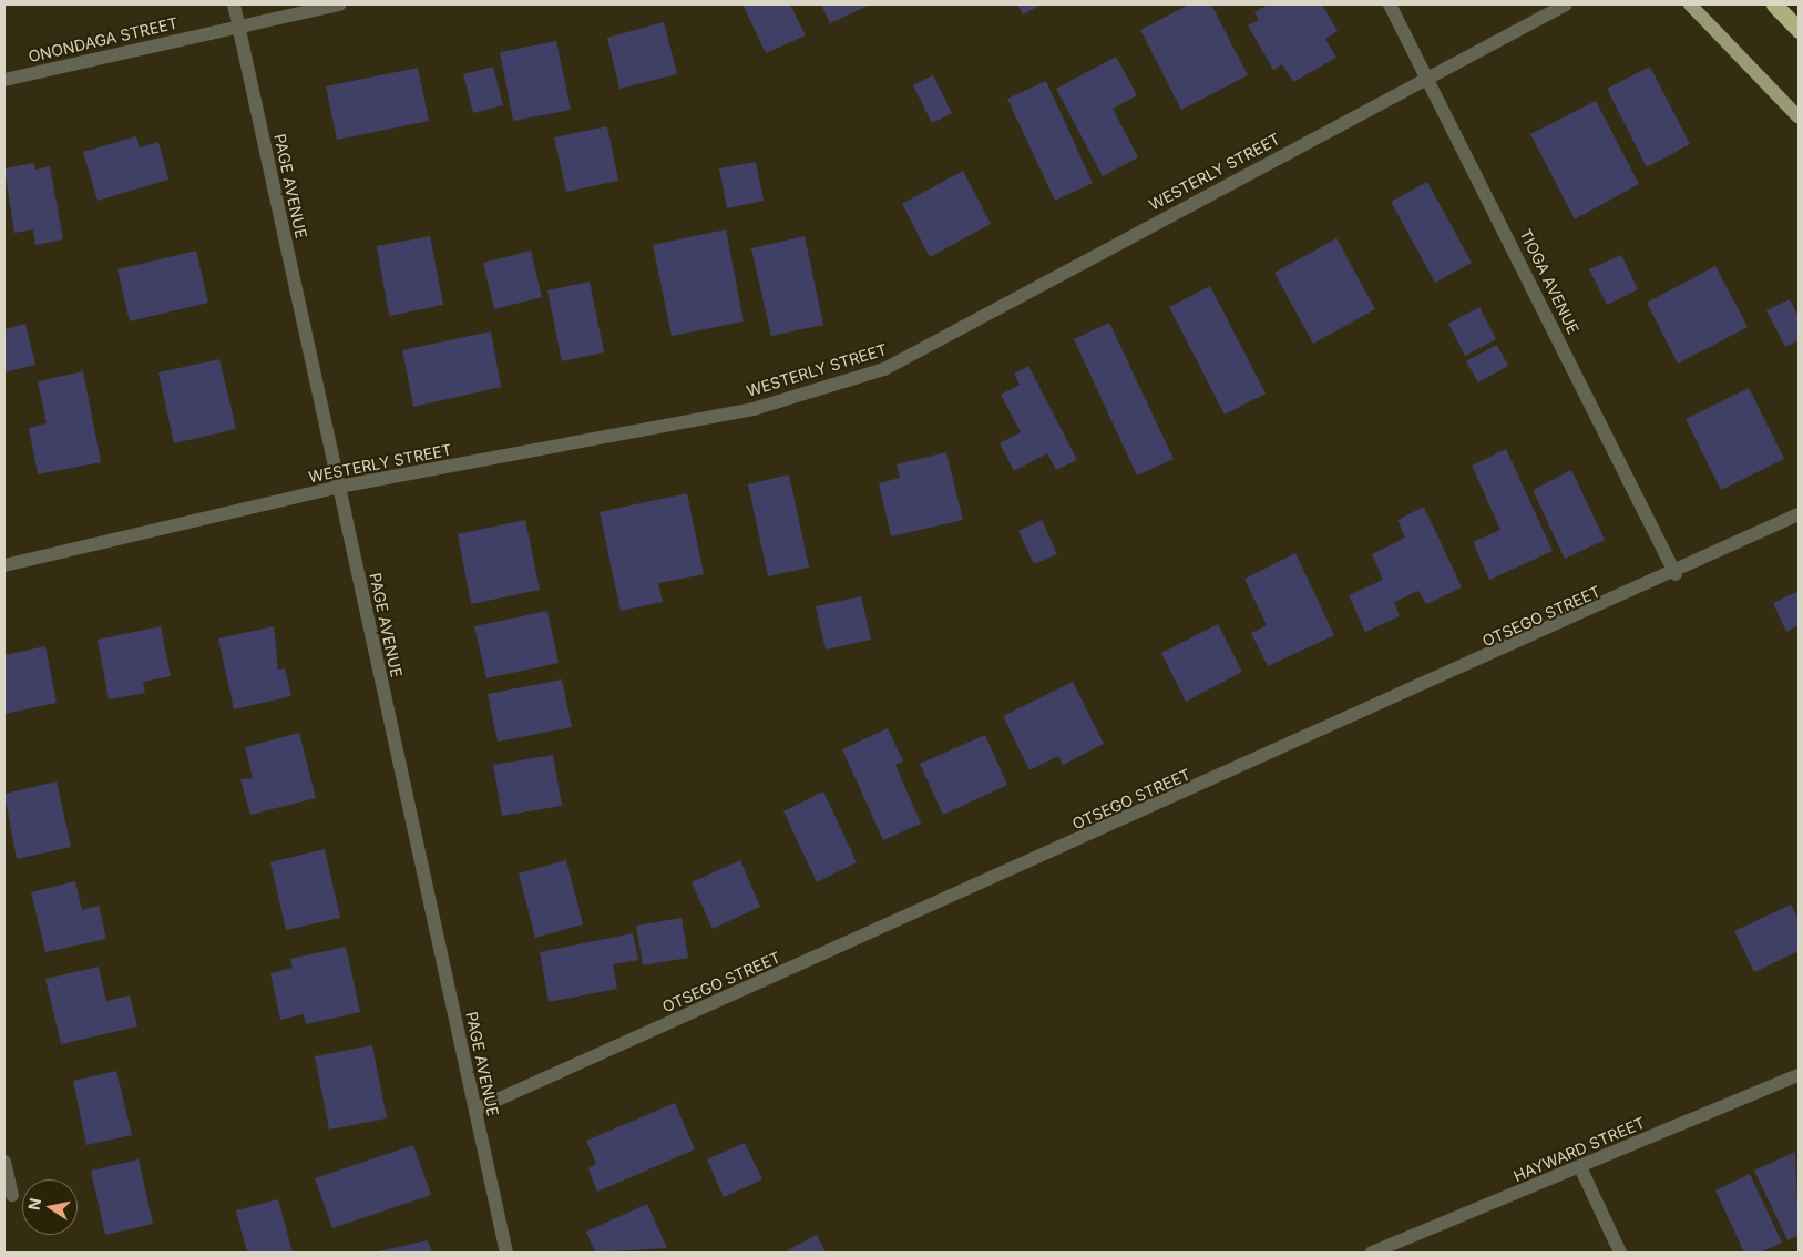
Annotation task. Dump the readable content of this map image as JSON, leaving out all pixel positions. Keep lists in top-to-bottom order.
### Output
{
  "streets": {
    "street": [
      "ONONDAGA STREET",
      "WESTERLY STREET",
      "PAGE AVENUE",
      "TIOGA AVENUE",
      "OTSEGO STREET",
      "HAYWARD STREET"
    ]
  },
  "crossings": [
    ["ONONDAGA STREET", "PAGE AVENUE"],
    ["WESTERLY STREET", "PAGE AVENUE"],
    ["WESTERLY STREET", "TIOGA AVENUE"],
    ["PAGE AVENUE", "OTSEGO STREET"],
    ["TIOGA AVENUE", "OTSEGO STREET"]
  ],
  "north": "left"
}
